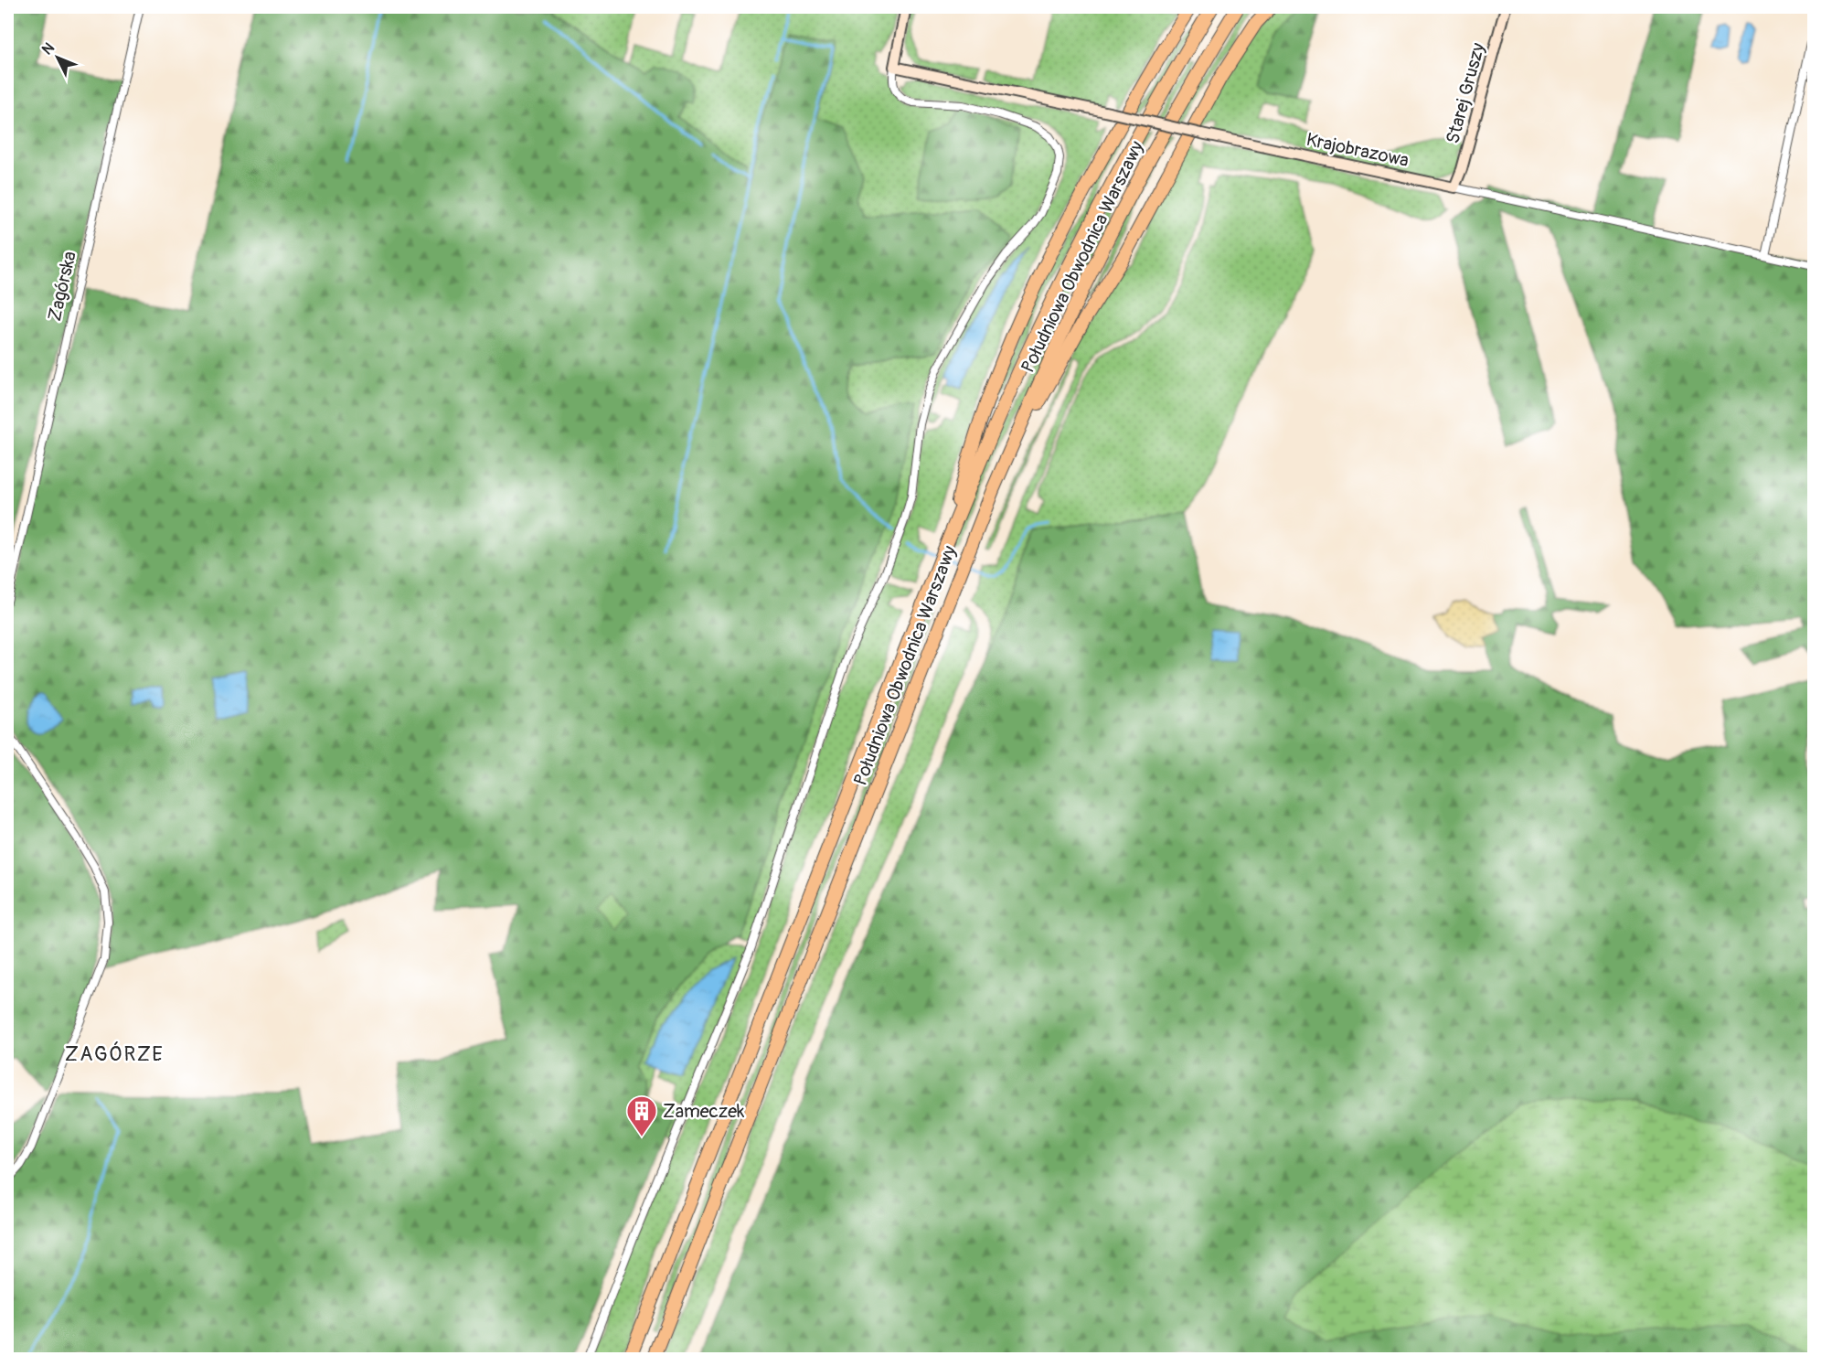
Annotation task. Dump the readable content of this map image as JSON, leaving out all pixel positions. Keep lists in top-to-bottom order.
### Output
{
  "streets": {
    "highway": ["Południowa Obwodnica Warszawy"],
    "street": ["Starej Gruszy", "Krajobrazowa", "Zagórska"]
  },
  "crossings": [
    ["Starej Gruszy", "Krajobrazowa"]
  ],
  "districts": ["ZAGÓRZE"],
  "places": {
    "building": ["Zameczek"]
  },
  "north": "top left"
}
